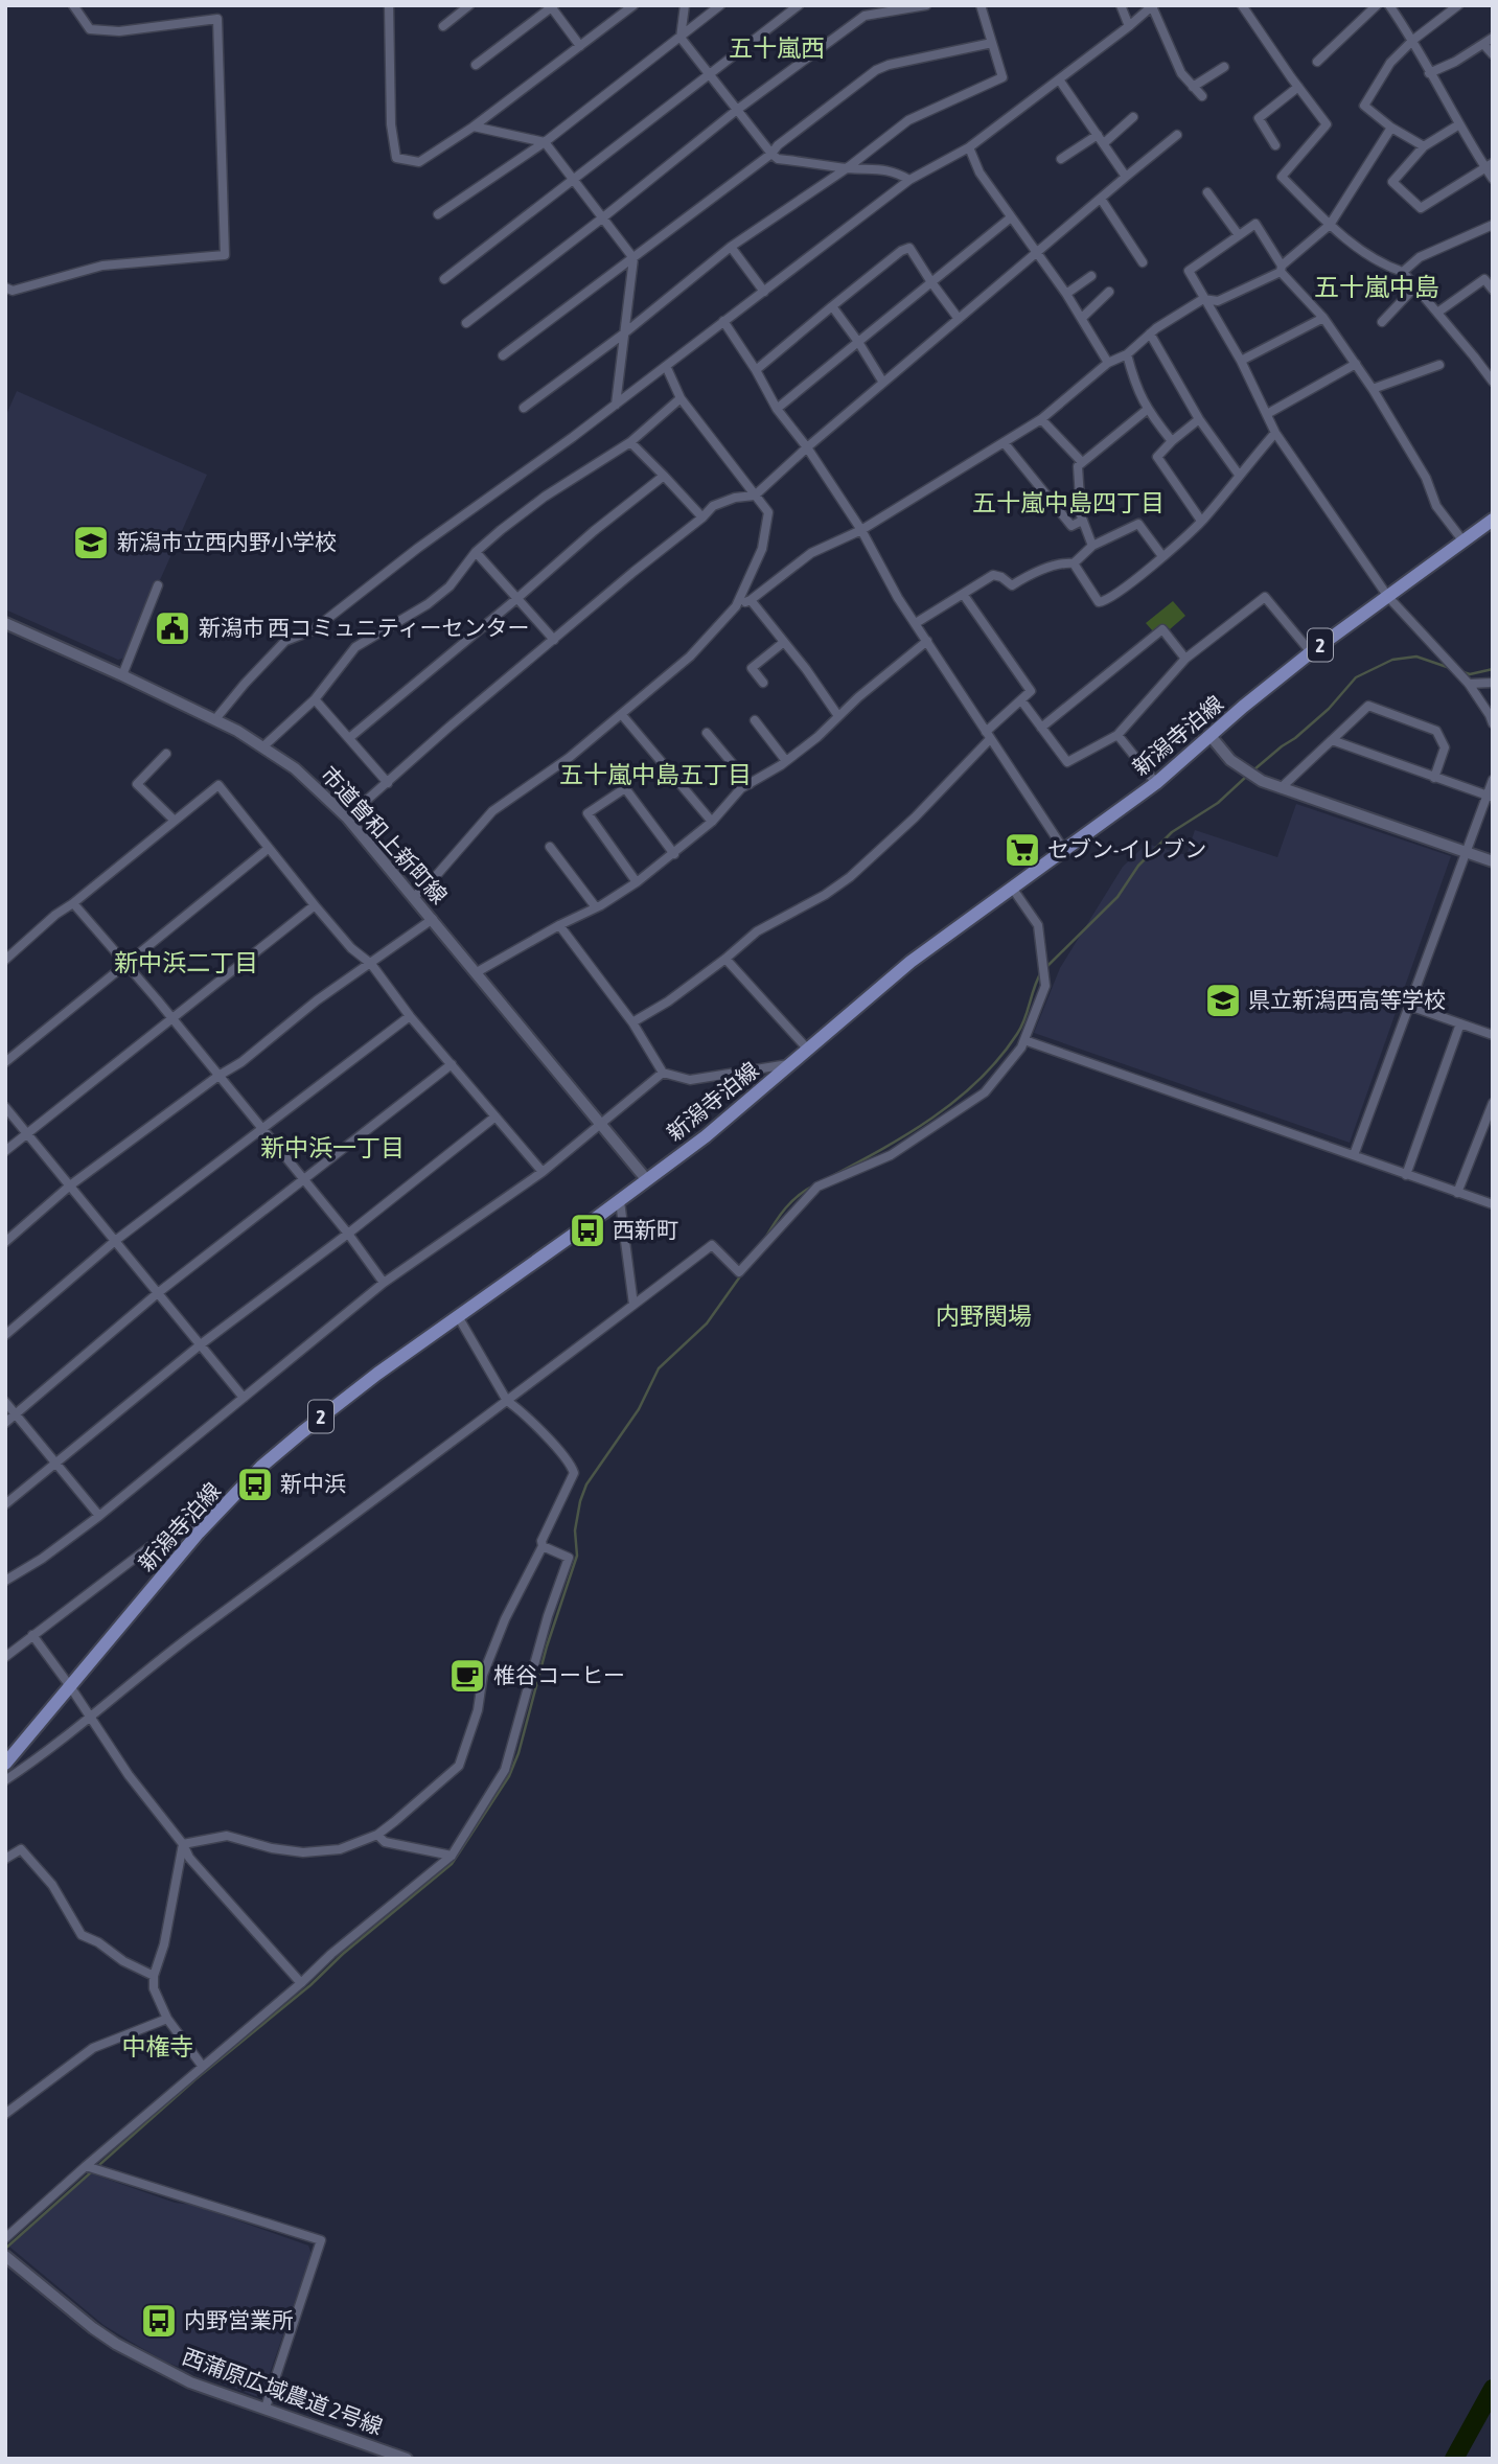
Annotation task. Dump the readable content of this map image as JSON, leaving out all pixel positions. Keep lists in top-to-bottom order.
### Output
{
  "streets": {
    "main road": ["2", "新潟寺泊線"],
    "street": ["市道曽和上新町線", "西蒲原広域農道 2号線"]
  },
  "crossings": [
    ["新潟寺泊線", "市道曽和上新町線"]
  ],
  "districts": [
    "五十嵐西",
    "五十嵐中島",
    "五十嵐中島四丁目",
    "五十嵐中島五丁目",
    "新中浜二丁目",
    "新中浜一丁目",
    "内野関場",
    "中権寺"
  ],
  "places": {
    "school or university": ["新潟市立西内野小学校", "県立新潟西高等学校"],
    "public building": ["新潟市 西コミュニティーセンター"],
    "supermarket": ["セブン-イレブン"],
    "bus stop": ["西新町", "新中浜", "内野営業所"],
    "cafe": ["椎谷コーヒー"]
  }
}
